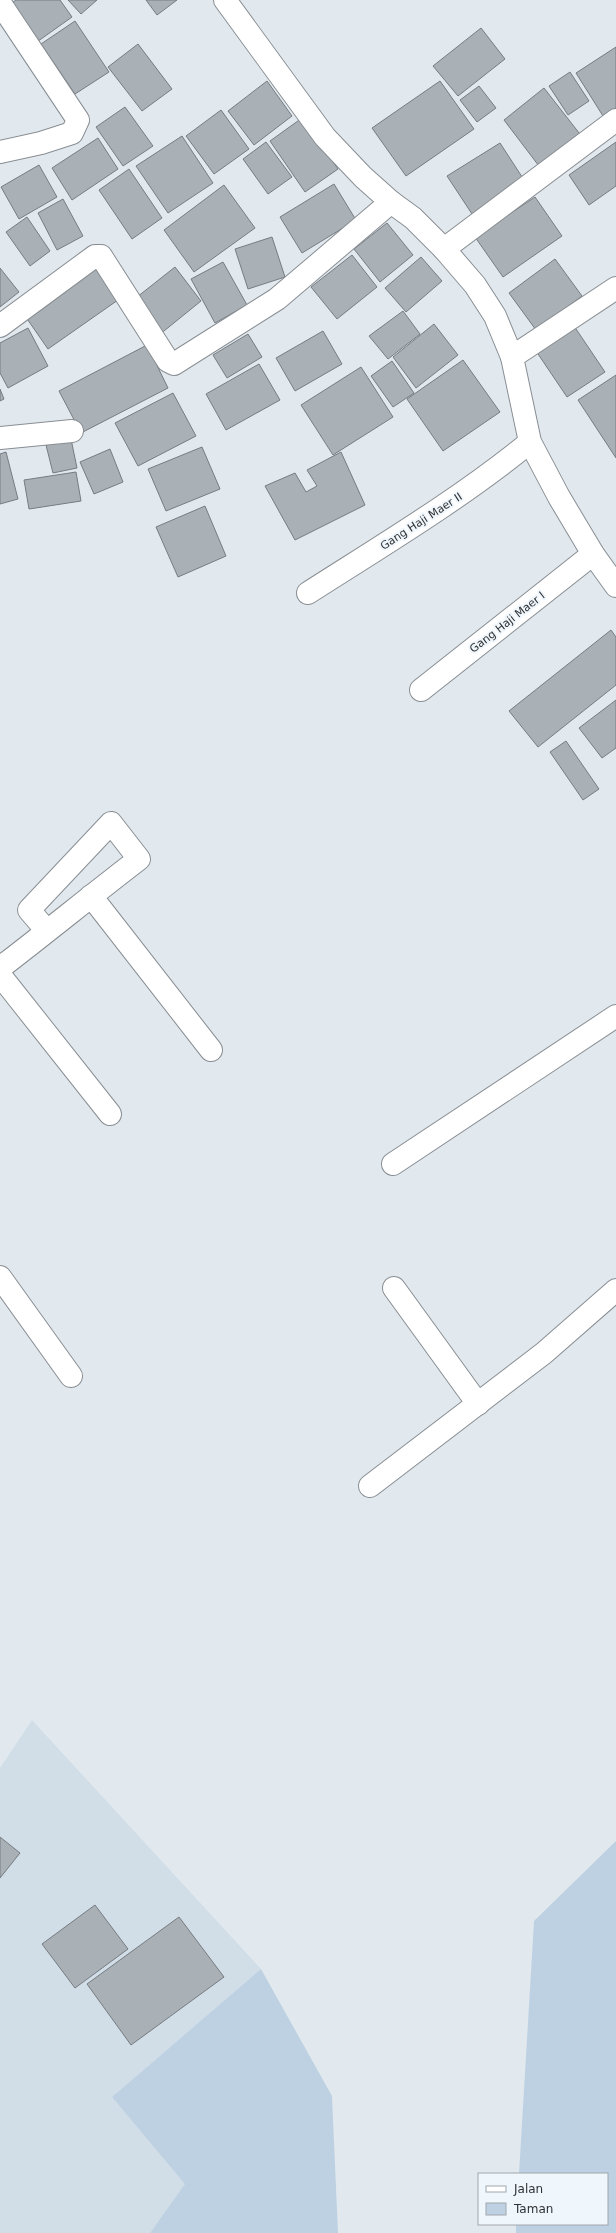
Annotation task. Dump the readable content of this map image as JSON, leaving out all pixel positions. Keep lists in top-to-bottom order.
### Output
{
  "streets": {
    "street": ["Gang Haji Maer II", "Gang Haji Maer I"]
  },
  "legend": ["Jalan", "Taman"]
}
